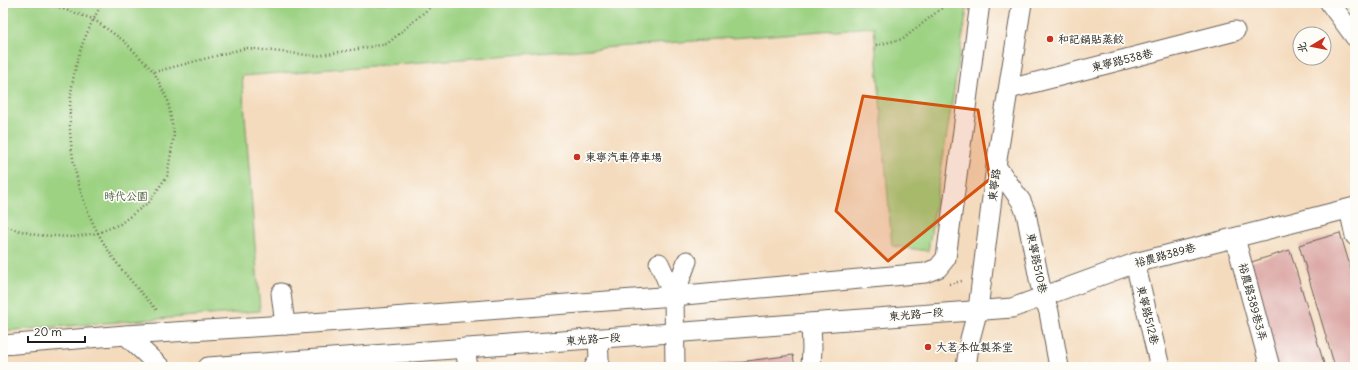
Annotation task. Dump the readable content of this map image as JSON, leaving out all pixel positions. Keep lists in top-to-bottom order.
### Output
{
  "streets": {
    "street": [
      "東寧路538巷",
      "東寧路",
      "裕農路389巷",
      "東寧路510巷",
      "裕農路389巷3弄",
      "東光路一段",
      "東寧路512巷"
    ]
  },
  "crossings": [
    ["東寧路538巷", "東寧路"],
    ["東寧路", "裕農路389巷"],
    ["東寧路", "東寧路510巷"],
    ["東寧路", "東光路一段"],
    ["裕農路389巷", "東寧路510巷"],
    ["裕農路389巷", "裕農路389巷3弄"],
    ["裕農路389巷", "東光路一段"],
    ["裕農路389巷", "東寧路512巷"]
  ],
  "parks": ["時代公園"],
  "places": ["和記鍋貼蒸餃", "東寧汽車停車場", "大茗本位製茶堂"],
  "scale_bar": "20 m",
  "north": "left"
}
